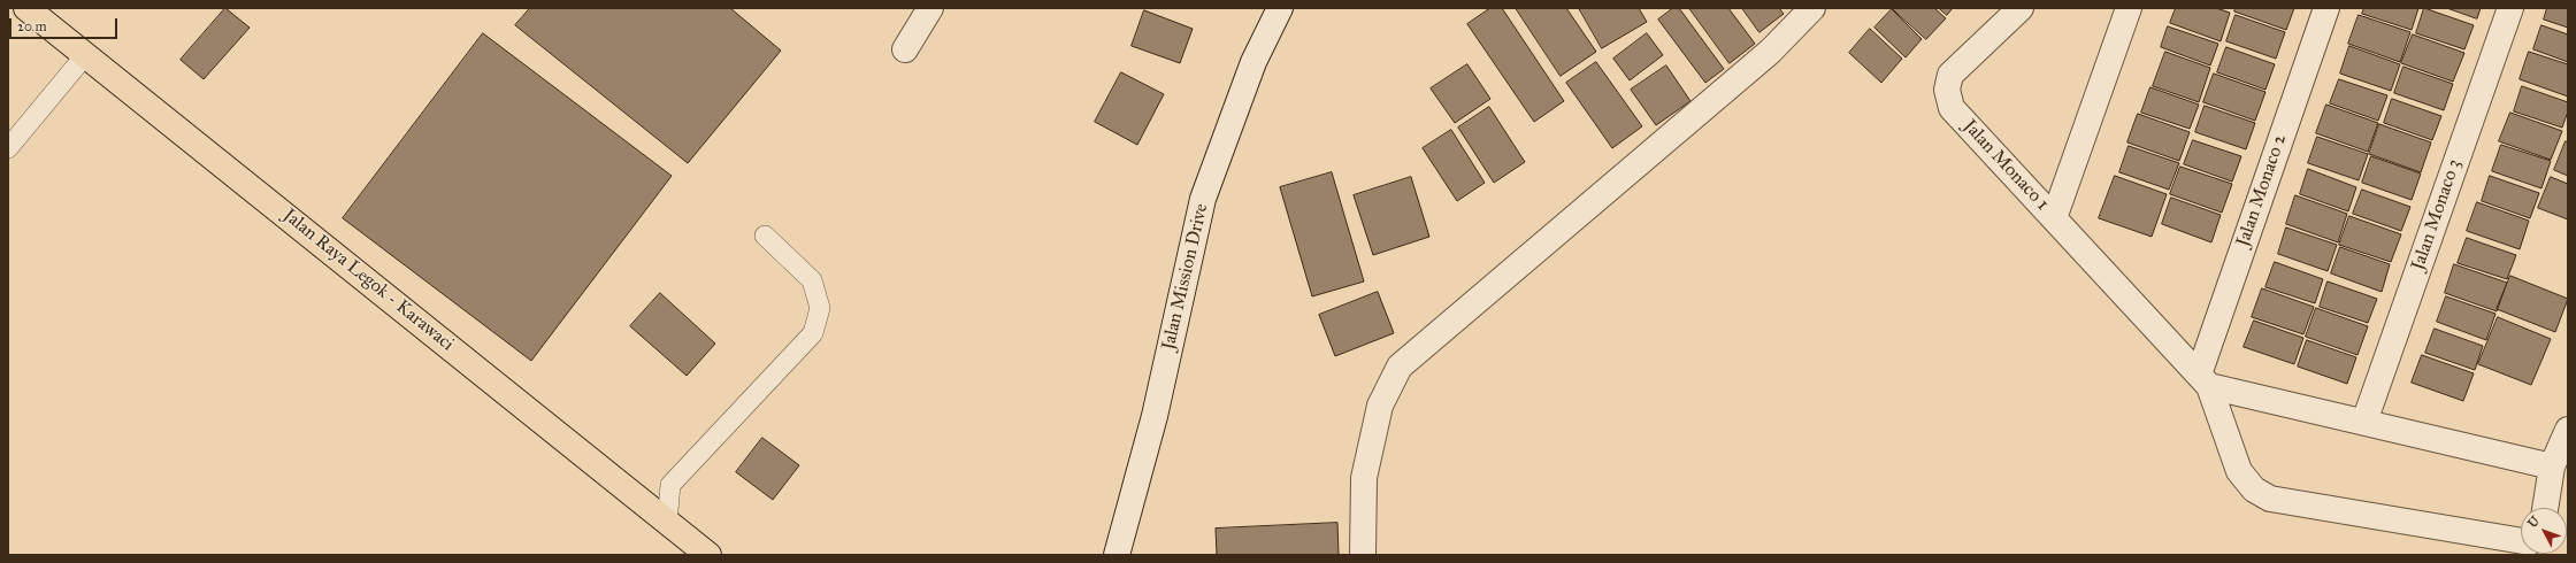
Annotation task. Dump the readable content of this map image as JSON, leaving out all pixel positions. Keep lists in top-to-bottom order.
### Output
{
  "streets": {
    "main road": ["Jalan Raya Legok - Karawaci"],
    "street": [
      "Jalan Monaco 1",
      "Jalan Monaco 2",
      "Jalan Monaco 3",
      "Jalan Mission Drive"
    ]
  },
  "scale_bar": "20 m",
  "north": "top left"
}
